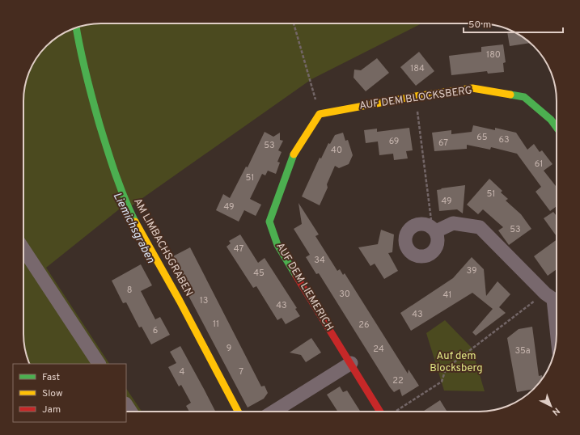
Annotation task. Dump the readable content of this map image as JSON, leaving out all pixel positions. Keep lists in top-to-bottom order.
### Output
{
  "streets": {
    "street": ["AUF DEM BLOCKSBERG", "AM LIMBACHSGRABEN", "AUF DEM LIEMERICH"]
  },
  "crossings": [
    ["AUF DEM BLOCKSBERG", "AUF DEM LIEMERICH"]
  ],
  "water": ["Liemichsgraben"],
  "parks": ["Auf dem Blocksberg"],
  "house_numbers": [
    "180",
    "184",
    "65",
    "63",
    "69",
    "67",
    "53",
    "40",
    "61",
    "51",
    "51",
    "49",
    "49",
    "53",
    "47",
    "34",
    "39",
    "45",
    "8",
    "30",
    "41",
    "13",
    "43",
    "43",
    "11",
    "26",
    "6",
    "9",
    "24",
    "35a",
    "4",
    "7",
    "22"
  ],
  "legend": ["Fast", "Slow", "Jam"],
  "scale_bar": "50 m",
  "north": "bottom right"
}
